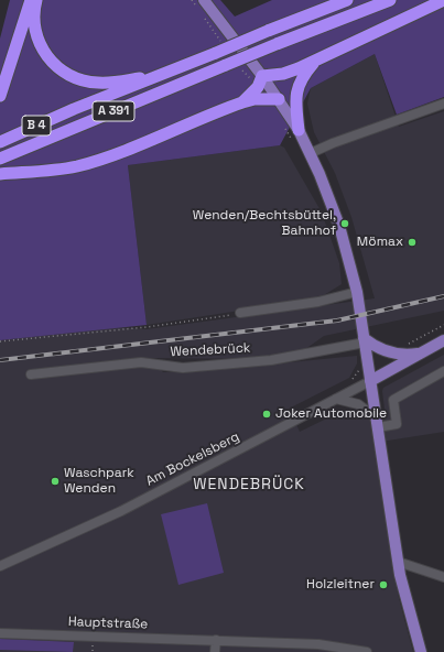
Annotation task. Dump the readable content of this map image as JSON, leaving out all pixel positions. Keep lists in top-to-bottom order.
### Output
{
  "streets": {
    "highway": ["A 391", "B 4"],
    "street": ["Wendebrück", "Am Bockelsberg", "Hauptstraße"]
  },
  "crossings": [
    ["A 391", "B 4"]
  ],
  "districts": ["WENDEBRÜCK"],
  "places": [
    "Wenden/Bechtsbüttel, Bahnhof",
    "Mömax",
    "Joker Automobile",
    "Waschpark Wenden",
    "Holzleitner"
  ]
}
